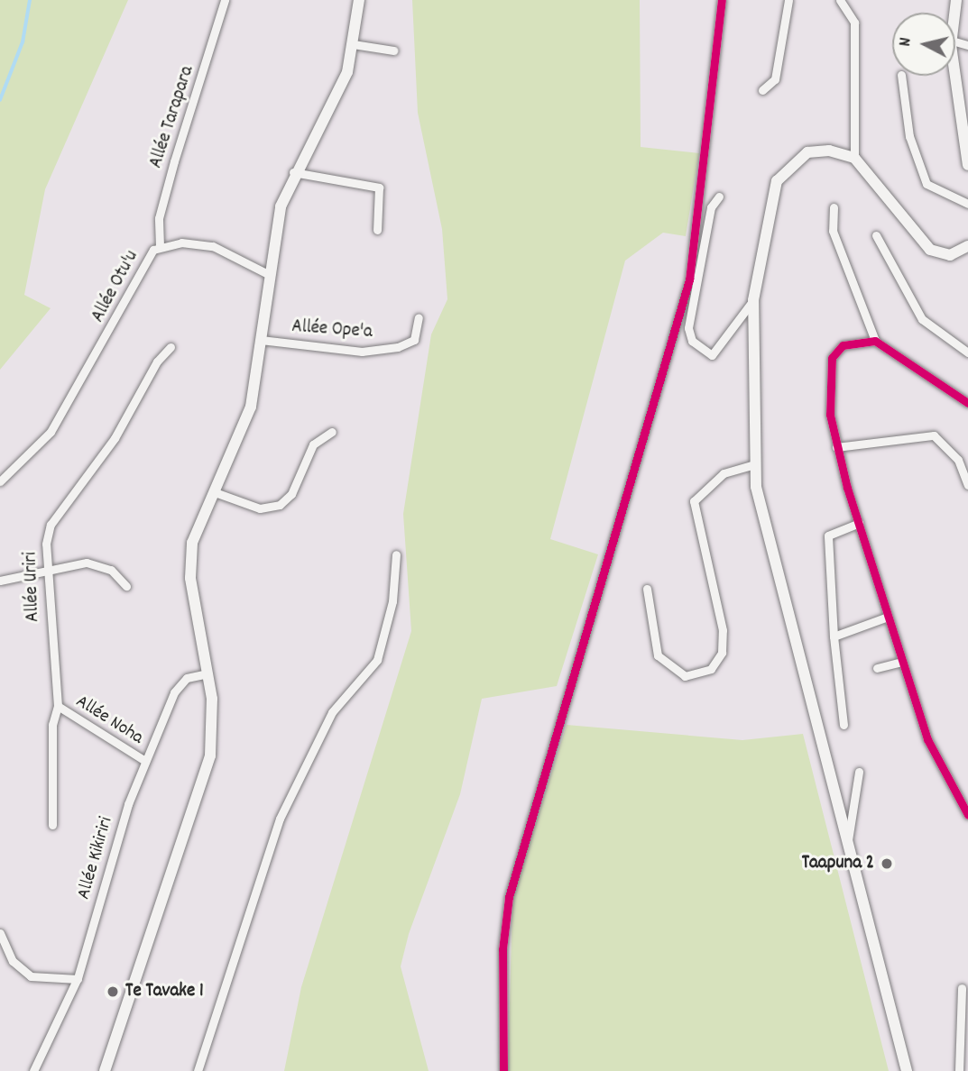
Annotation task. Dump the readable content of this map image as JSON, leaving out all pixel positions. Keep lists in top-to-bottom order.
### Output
{
  "streets": {
    "street": [
      "Allée Tarapara",
      "Allée Otu'u",
      "Allée Ope'a",
      "Allée Uriri",
      "Allée Noha",
      "Allée Kikiriri"
    ]
  },
  "crossings": [
    ["Allée Tarapara", "Allée Otu'u"],
    ["Allée Uriri", "Allée Noha"],
    ["Allée Noha", "Allée Kikiriri"]
  ],
  "places": ["Taapuna 2", "Te Tavake 1"],
  "north": "left"
}
